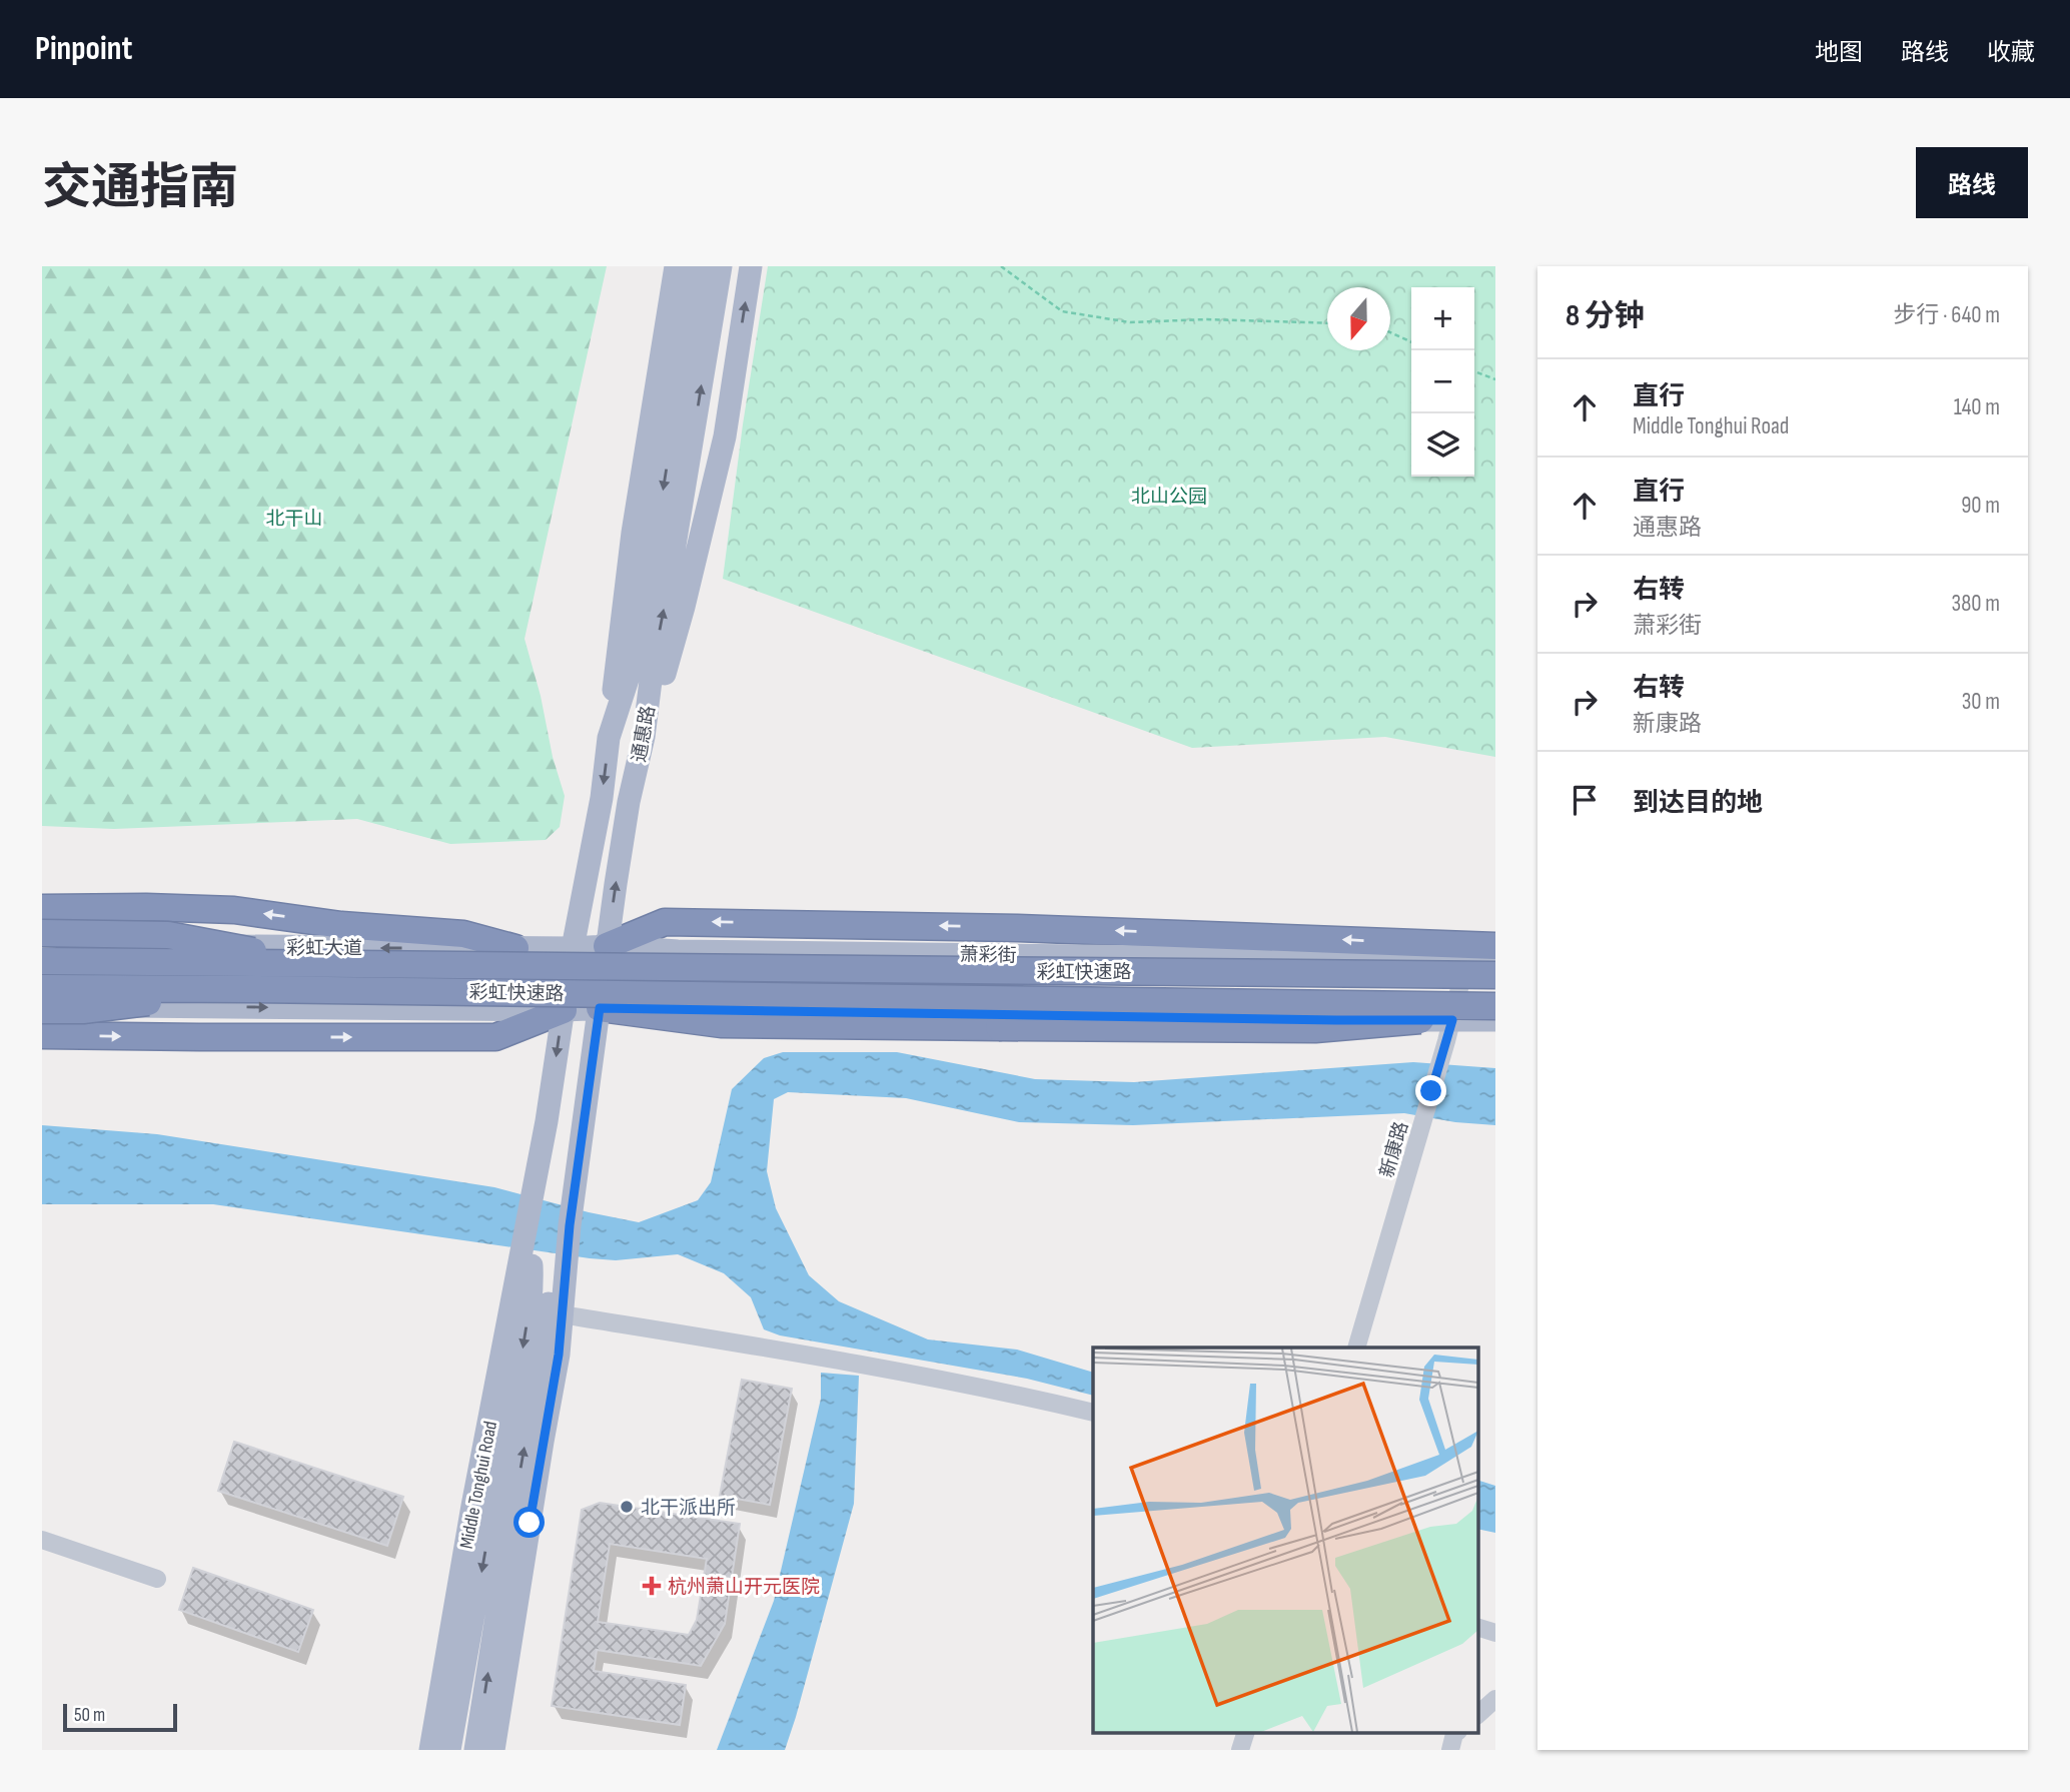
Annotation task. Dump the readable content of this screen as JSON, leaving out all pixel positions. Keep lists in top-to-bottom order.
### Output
{
  "streets": {
    "highway": ["彩虹快速路"],
    "main road": [
      "通惠路",
      "彩虹大道",
      "萧彩街",
      "Middle Tonghui Road"
    ],
    "street": ["新康路"]
  },
  "crossings": [
    ["通惠路", "彩虹大道"],
    ["通惠路", "萧彩街"],
    ["通惠路", "Middle Tonghui Road"],
    ["彩虹大道", "萧彩街"],
    ["萧彩街", "新康路"]
  ],
  "parks": ["北山公园", "北干山"],
  "places": {
    "other": ["北干派出所"],
    "health": ["杭州萧山开元医院"]
  },
  "scale_bar": "50 m",
  "north": "bottom",
  "page": {
    "header": "Pinpoint",
    "nav": ["地图", "路线", "收藏"],
    "title": "交通指南",
    "buttons": "路线",
    "heading": ["8 分钟", "步行 · 640 m"],
    "map_buttons": ["+", "−"],
    "list": [
      ["直行", "Middle Tonghui Road", "140 m"],
      ["直行", "通惠路", "90 m"],
      ["右转", "萧彩街", "380 m"],
      ["右转", "新康路", "30 m"],
      "到达目的地"
    ],
    "scale": "50 m"
  }
}
